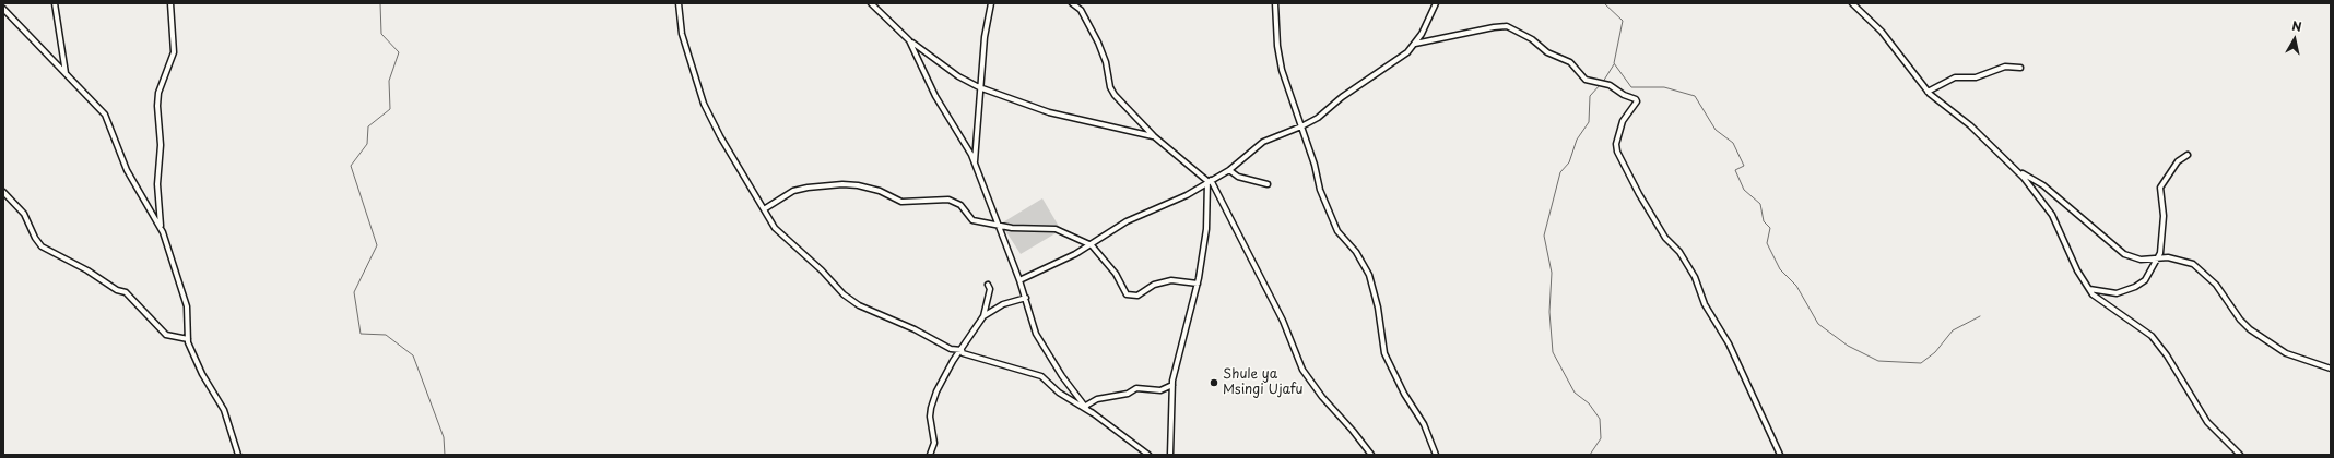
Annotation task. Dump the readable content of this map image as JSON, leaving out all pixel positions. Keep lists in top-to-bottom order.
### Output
{
  "places": ["Shule ya Msingi Ujafu"],
  "north": "top"
}
